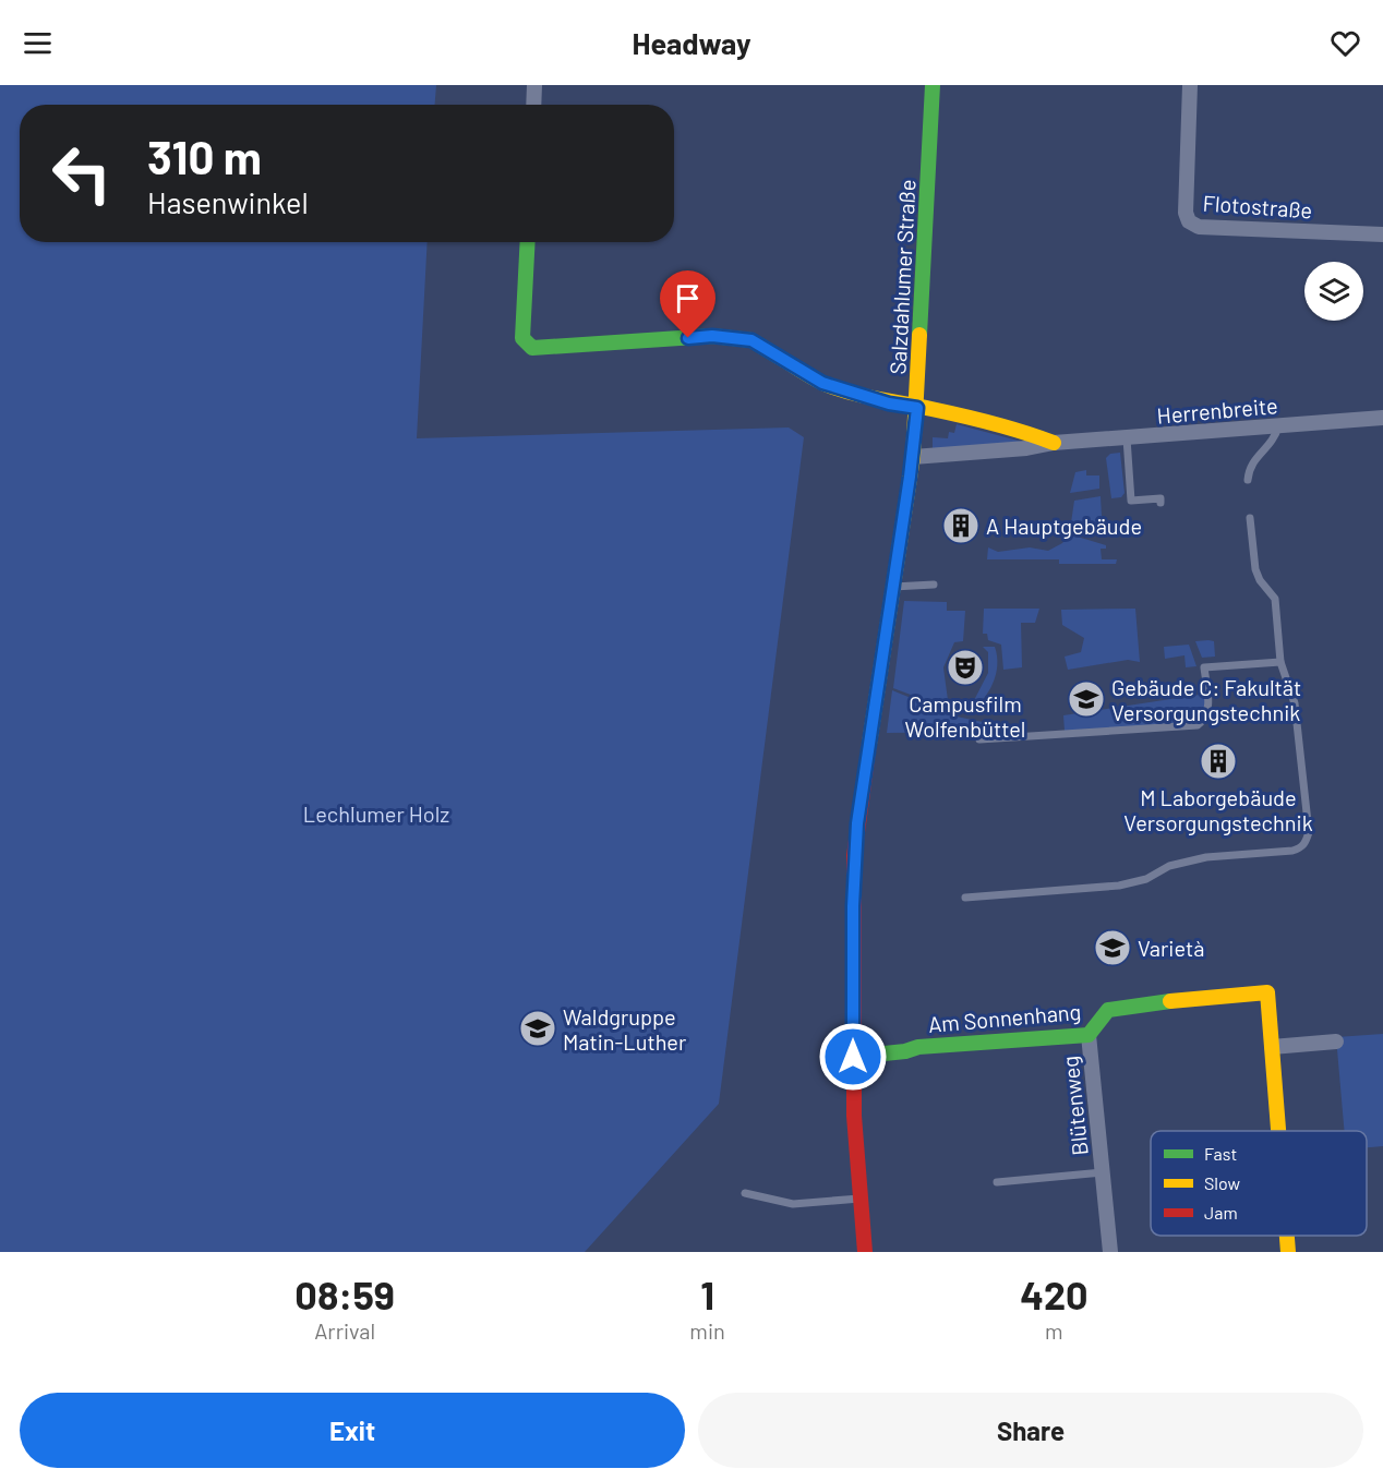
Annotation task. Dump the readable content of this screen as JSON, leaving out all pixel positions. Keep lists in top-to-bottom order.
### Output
{
  "streets": {
    "street": [
      "Flotostraße",
      "Salzdahlumer Straße",
      "Herrenbreite",
      "Am Sonnenhang",
      "Blütenweg"
    ]
  },
  "crossings": [
    ["Salzdahlumer Straße", "Herrenbreite"],
    ["Salzdahlumer Straße", "Am Sonnenhang"],
    ["Am Sonnenhang", "Blütenweg"]
  ],
  "parks": ["Lechlumer Holz"],
  "places": {
    "building": ["A Hauptgebäude", "M Laborgebäude Versorgungstechnik"],
    "theatre": ["Campusfilm Wolfenbüttel"],
    "school or university": ["Gebäude C: Fakultät Versorgungstechnik", "Varietà", "Waldgruppe Matin-Luther"]
  },
  "legend": ["Fast", "Slow", "Jam"],
  "page": {
    "header": "Headway",
    "turn": ["310 m", "Hasenwinkel"],
    "eta": [
      "08:59",
      "Arrival",
      "1",
      "min",
      "420",
      "m"
    ],
    "buttons": ["Exit", "Share"]
  }
}
